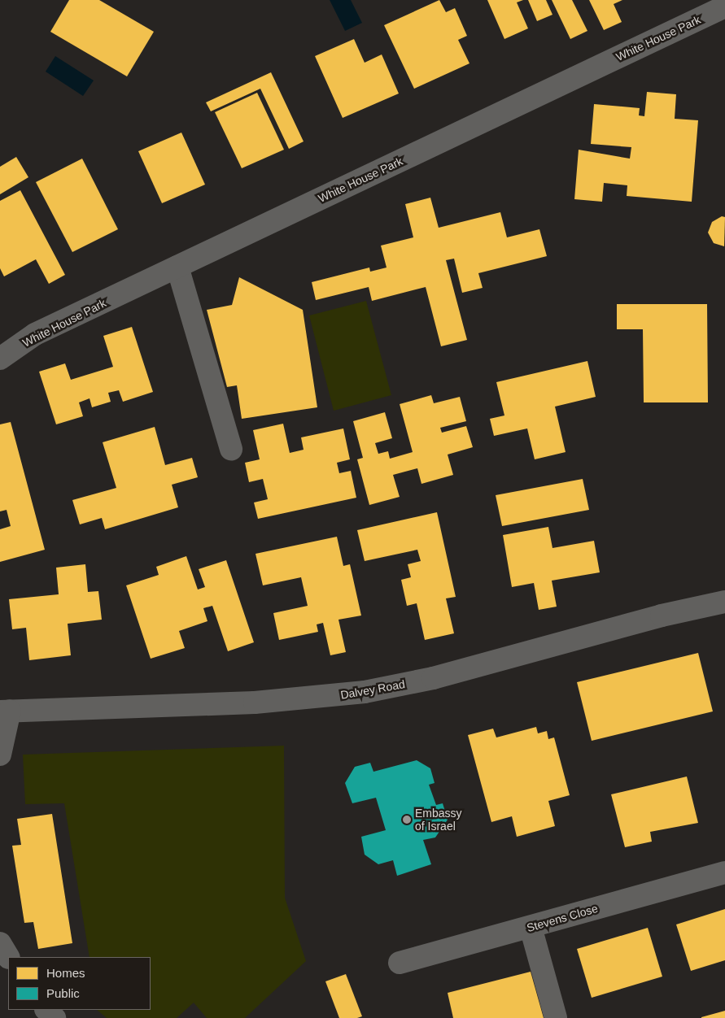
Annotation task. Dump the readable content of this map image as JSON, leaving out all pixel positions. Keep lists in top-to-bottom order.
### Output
{
  "streets": {
    "street": ["White House Park", "Dalvey Road", "Stevens Close"]
  },
  "places": ["Embassy of Israel"],
  "legend": ["Homes", "Public"]
}
